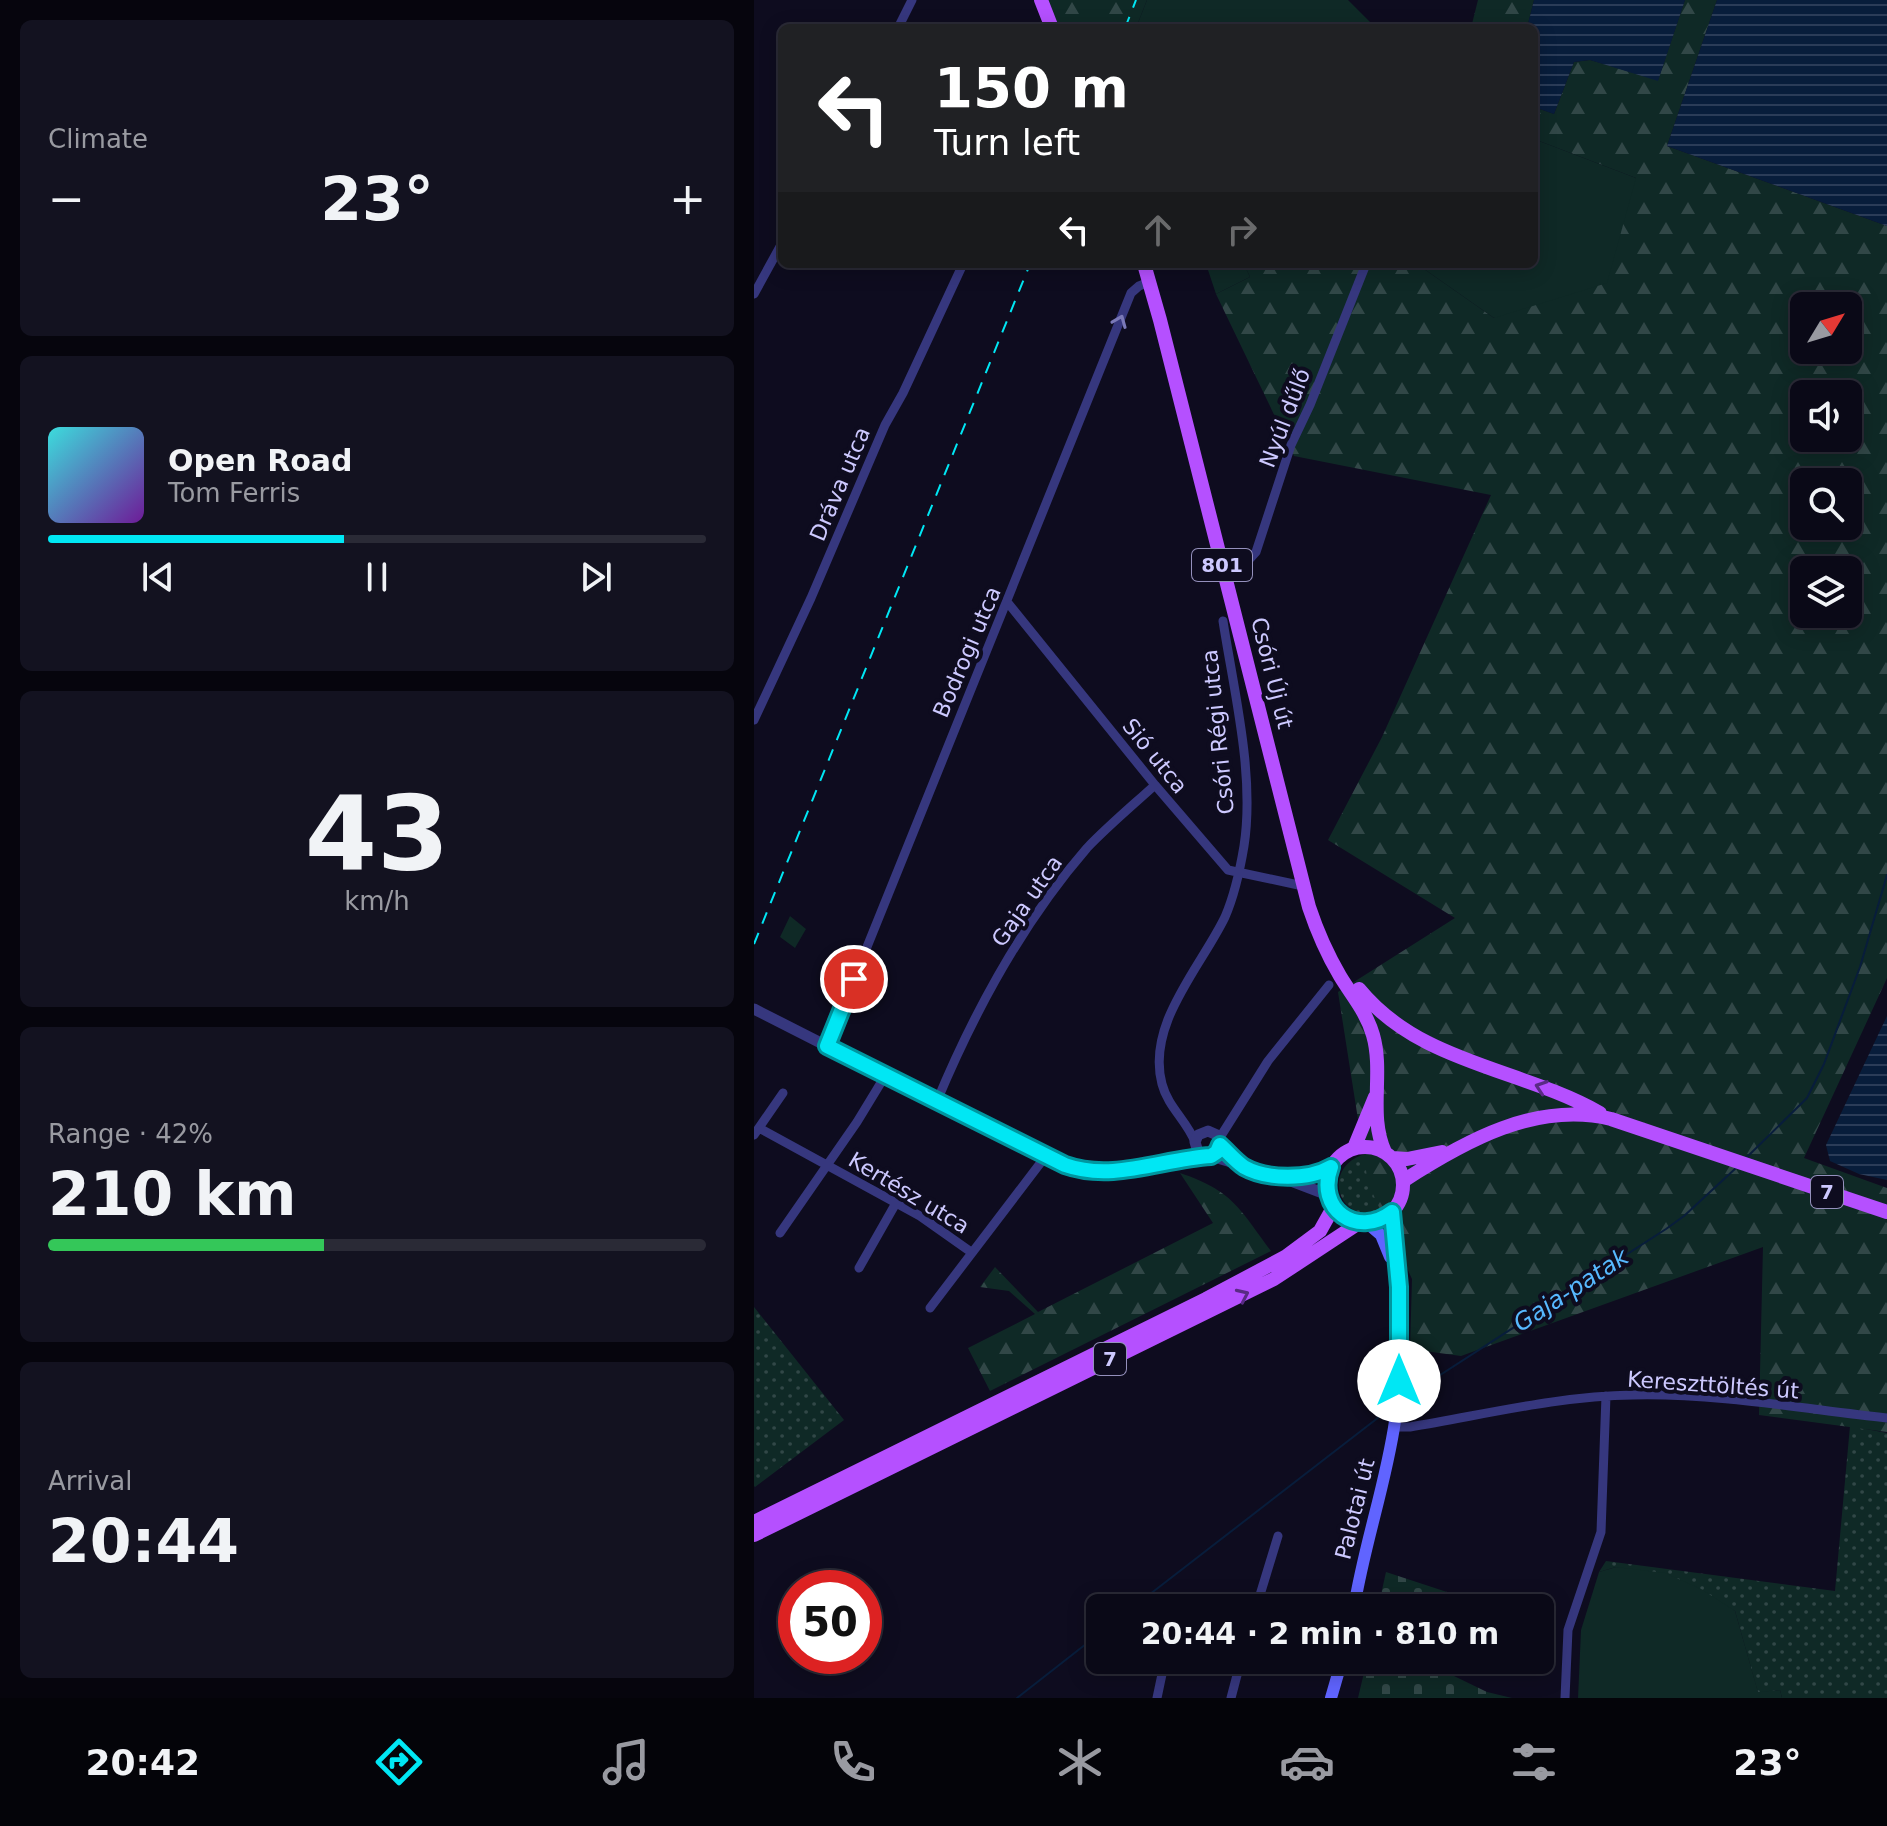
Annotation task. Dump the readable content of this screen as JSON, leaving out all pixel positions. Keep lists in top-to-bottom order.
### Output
{
  "streets": {
    "main road": [
      "801",
      "Csóri Új út",
      "7",
      "Palotai út"
    ],
    "street": [
      "Nyúl dűlő",
      "Dráva utca",
      "Bodrogi utca",
      "Csóri Régi utca",
      "Sió utca",
      "Gaja utca",
      "Kertész utca",
      "Kereszttöltés út"
    ]
  },
  "crossings": [
    ["Nyúl dűlő", "Csóri Új út"],
    ["801", "Csóri Új út"],
    ["801", "7"],
    ["Bodrogi utca", "Csóri Új út"],
    ["Bodrogi utca", "Sió utca"],
    ["Csóri Régi utca", "Sió utca"],
    ["Sió utca", "Gaja utca"],
    ["Kereszttöltés út", "Palotai út"]
  ],
  "one_way": ["Bodrogi utca"],
  "water": ["Gaja-patak"],
  "north": "top right",
  "page": {
    "tile": [
      "Climate",
      ["43", "km/h"],
      ["Range · 42%", "210 km"],
      ["Arrival", "20:44"]
    ],
    "turn": ["150 m", "Turn left"],
    "heat": ["−", "23°", "+"],
    "song": ["Open Road", "Tom Ferris"],
    "limit": "50",
    "trip": "20:44 · 2 min · 810 m",
    "tabs": ["20:42", "23°"]
  }
}
